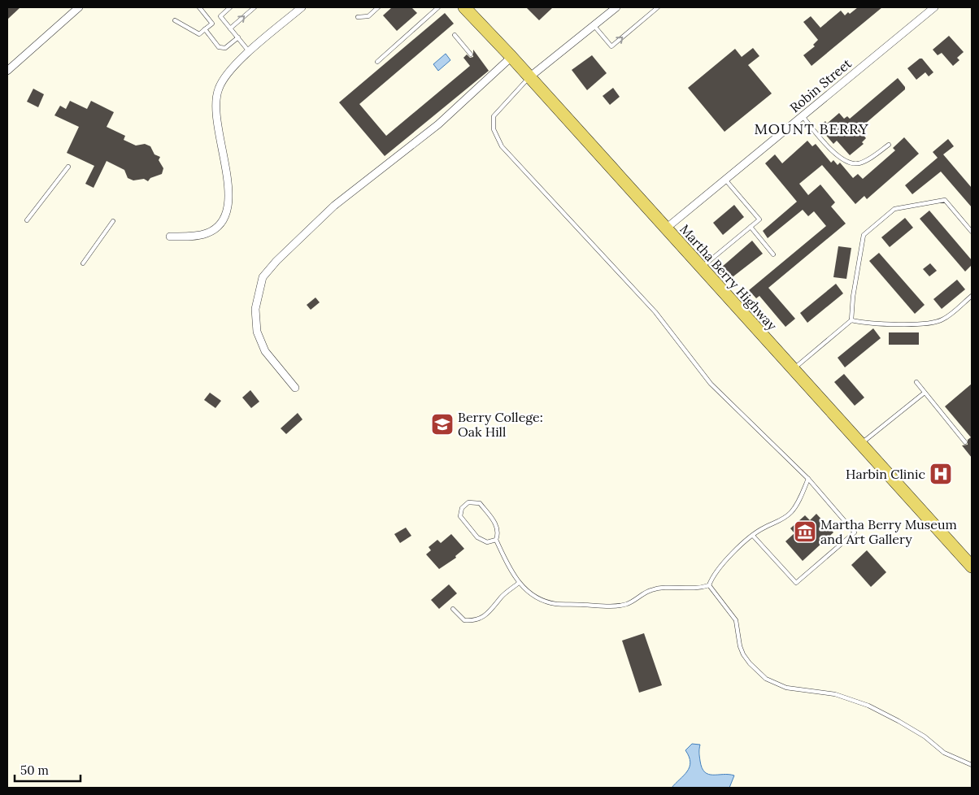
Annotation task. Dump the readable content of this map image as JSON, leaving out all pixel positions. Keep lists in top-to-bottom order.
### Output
{
  "streets": {
    "main road": ["Martha Berry Highway"],
    "street": ["Robin Street"]
  },
  "crossings": [
    ["Robin Street", "Martha Berry Highway"]
  ],
  "districts": ["MOUNT BERRY"],
  "places": {
    "school or university": ["Berry College: Oak Hill"],
    "hospital": ["Harbin Clinic"],
    "museum": ["Martha Berry Museum and Art Gallery"]
  },
  "scale_bar": "50 m"
}
